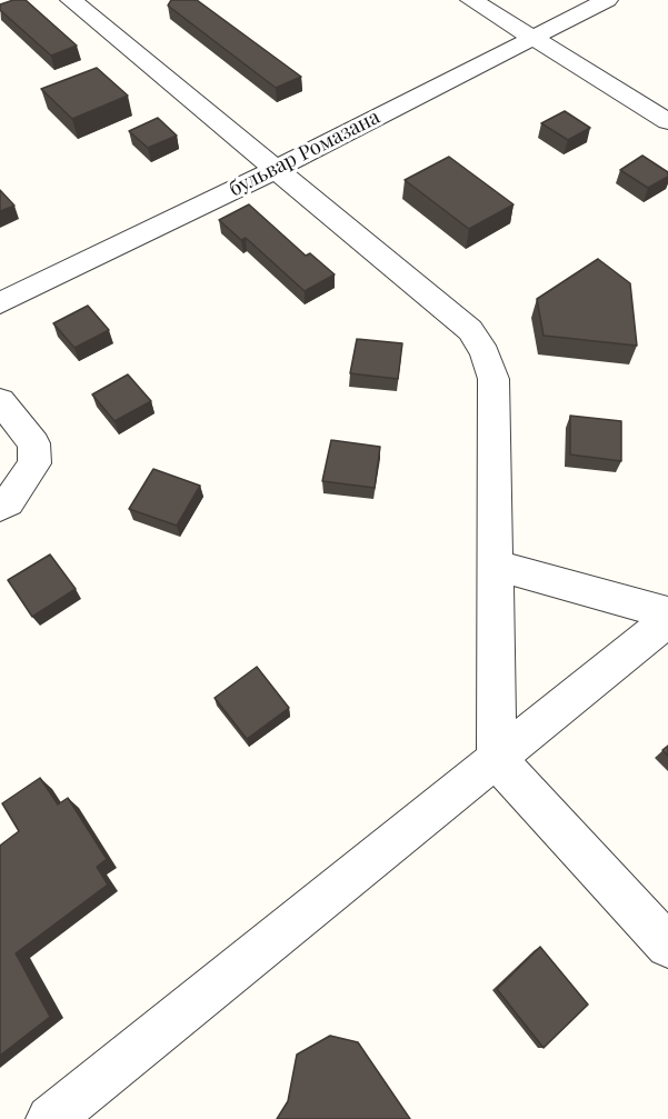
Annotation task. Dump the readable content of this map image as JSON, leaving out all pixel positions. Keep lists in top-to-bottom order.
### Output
{
  "streets": {
    "street": ["бульвар Ромазана"]
  }
}
